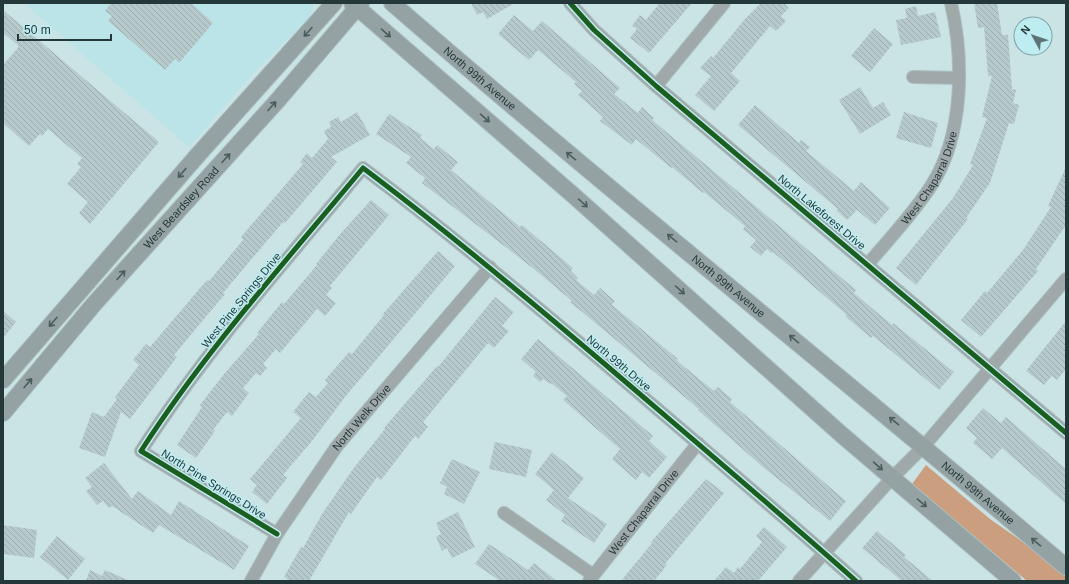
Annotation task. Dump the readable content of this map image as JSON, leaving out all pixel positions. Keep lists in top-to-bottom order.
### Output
{
  "streets": {
    "main road": ["North 99th Avenue", "West Beardsley Road"],
    "street": [
      "West Chaparral Drive",
      "North Lakeforest Drive",
      "West Pine Springs Drive",
      "North 99th Drive",
      "North Welk Drive",
      "North Pine Springs Drive"
    ]
  },
  "crossings": [
    ["West Chaparral Drive", "North Lakeforest Drive"],
    ["West Chaparral Drive", "North 99th Drive"],
    ["West Pine Springs Drive", "North 99th Drive"],
    ["West Pine Springs Drive", "North Pine Springs Drive"],
    ["North 99th Drive", "North Welk Drive"],
    ["North Welk Drive", "North Pine Springs Drive"]
  ],
  "scale_bar": "50 m",
  "north": "top left"
}
